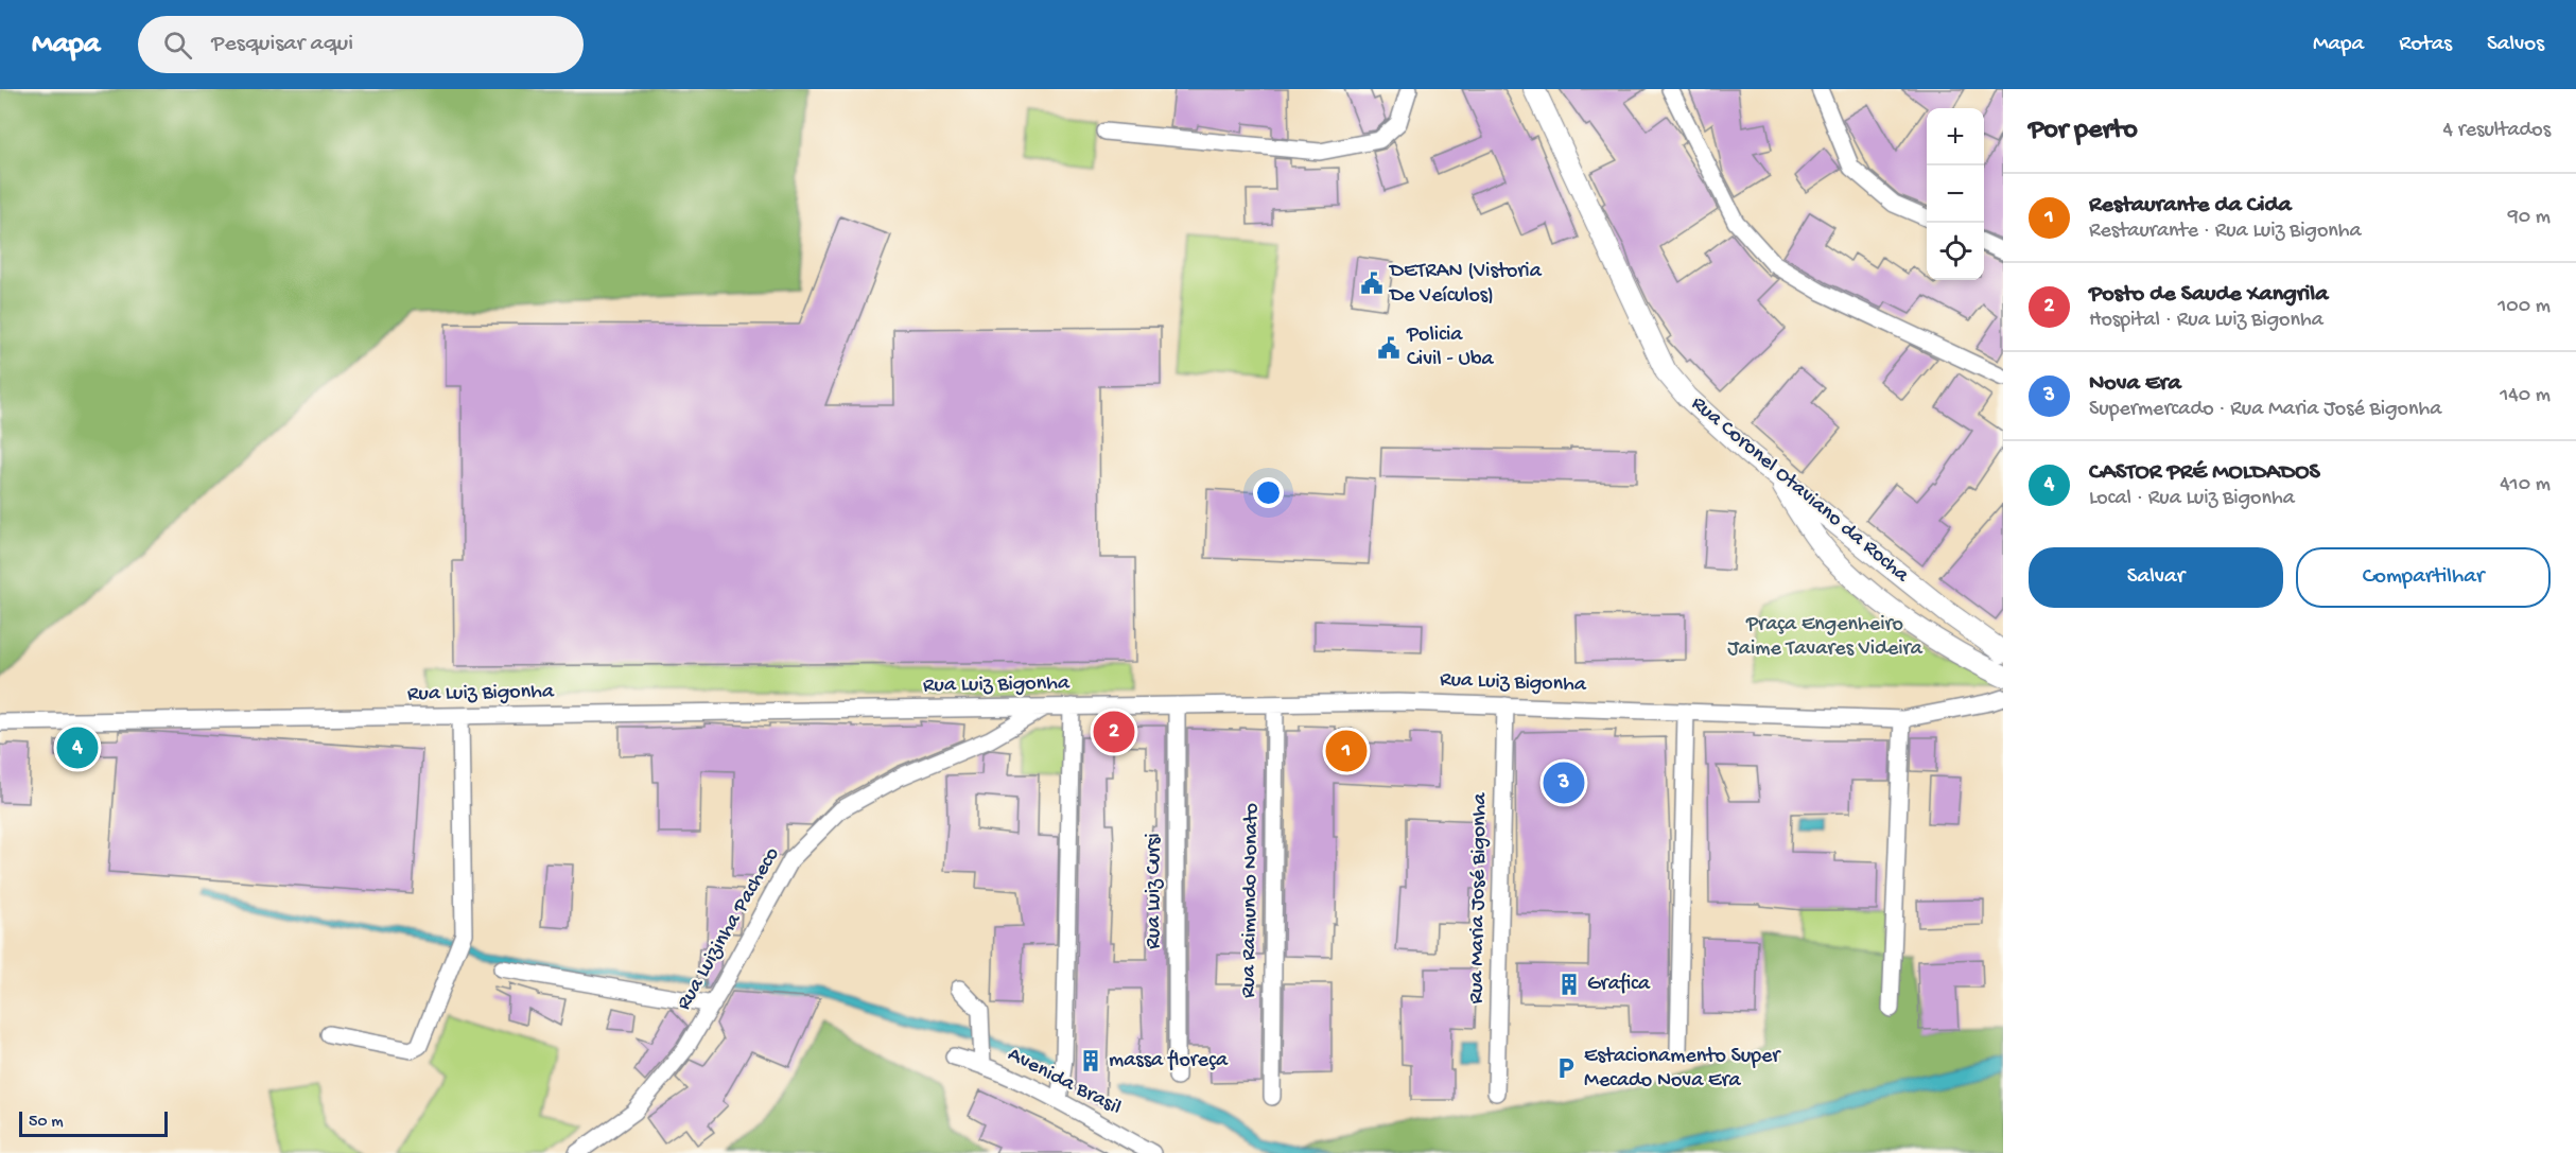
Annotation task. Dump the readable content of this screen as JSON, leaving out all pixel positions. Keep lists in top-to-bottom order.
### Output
{
  "streets": {
    "street": [
      "Rua Coronel Otaviano da Rocha",
      "Rua Luiz Bigonha",
      "Rua Luiz Cursi",
      "Rua Maria José Bigonha",
      "Rua Raimundo Nonato",
      "Rua Luizinha Pacheco",
      "Avenida Brasil"
    ]
  },
  "crossings": [
    ["Rua Luiz Bigonha", "Rua Luiz Cursi"],
    ["Rua Luiz Bigonha", "Rua Maria José Bigonha"],
    ["Rua Luiz Bigonha", "Rua Raimundo Nonato"],
    ["Rua Luiz Bigonha", "Rua Luizinha Pacheco"]
  ],
  "parks": ["Praça Engenheiro Jaime Tavares Videira"],
  "places": {
    "public building": ["DETRAN (Vistoria De Veículos)", "Policia Civil - Uba"],
    "building": ["Grafica", "massa floreça"],
    "parking": ["Estacionamento Super Mecado Nova Era"]
  },
  "scale_bar": "50 m",
  "page": {
    "header": "Mapa",
    "search": "Pesquisar aqui",
    "nav": ["Mapa", "Rotas", "Salvos"],
    "heading": ["Por perto", "4 resultados"],
    "map_buttons": ["+", "−"],
    "list": [
      {
        "mark": "1",
        "name": "Restaurante da Cida",
        "note": "Restaurante · Rua Luiz Bigonha",
        "value": "90 m"
      },
      {
        "mark": "2",
        "name": "Posto de Saude Xangrila",
        "note": "Hospital · Rua Luiz Bigonha",
        "value": "100 m"
      },
      {
        "mark": "3",
        "name": "Nova Era",
        "note": "Supermercado · Rua Maria José Bigonha",
        "value": "140 m"
      },
      {
        "mark": "4",
        "name": "CASTOR PRÉ MOLDADOS",
        "note": "Local · Rua Luiz Bigonha",
        "value": "410 m"
      }
    ],
    "buttons": ["Salvar", "Compartilhar"],
    "pins": [
      "2",
      "4",
      "1",
      "3"
    ],
    "scale": "50 m"
  }
}
